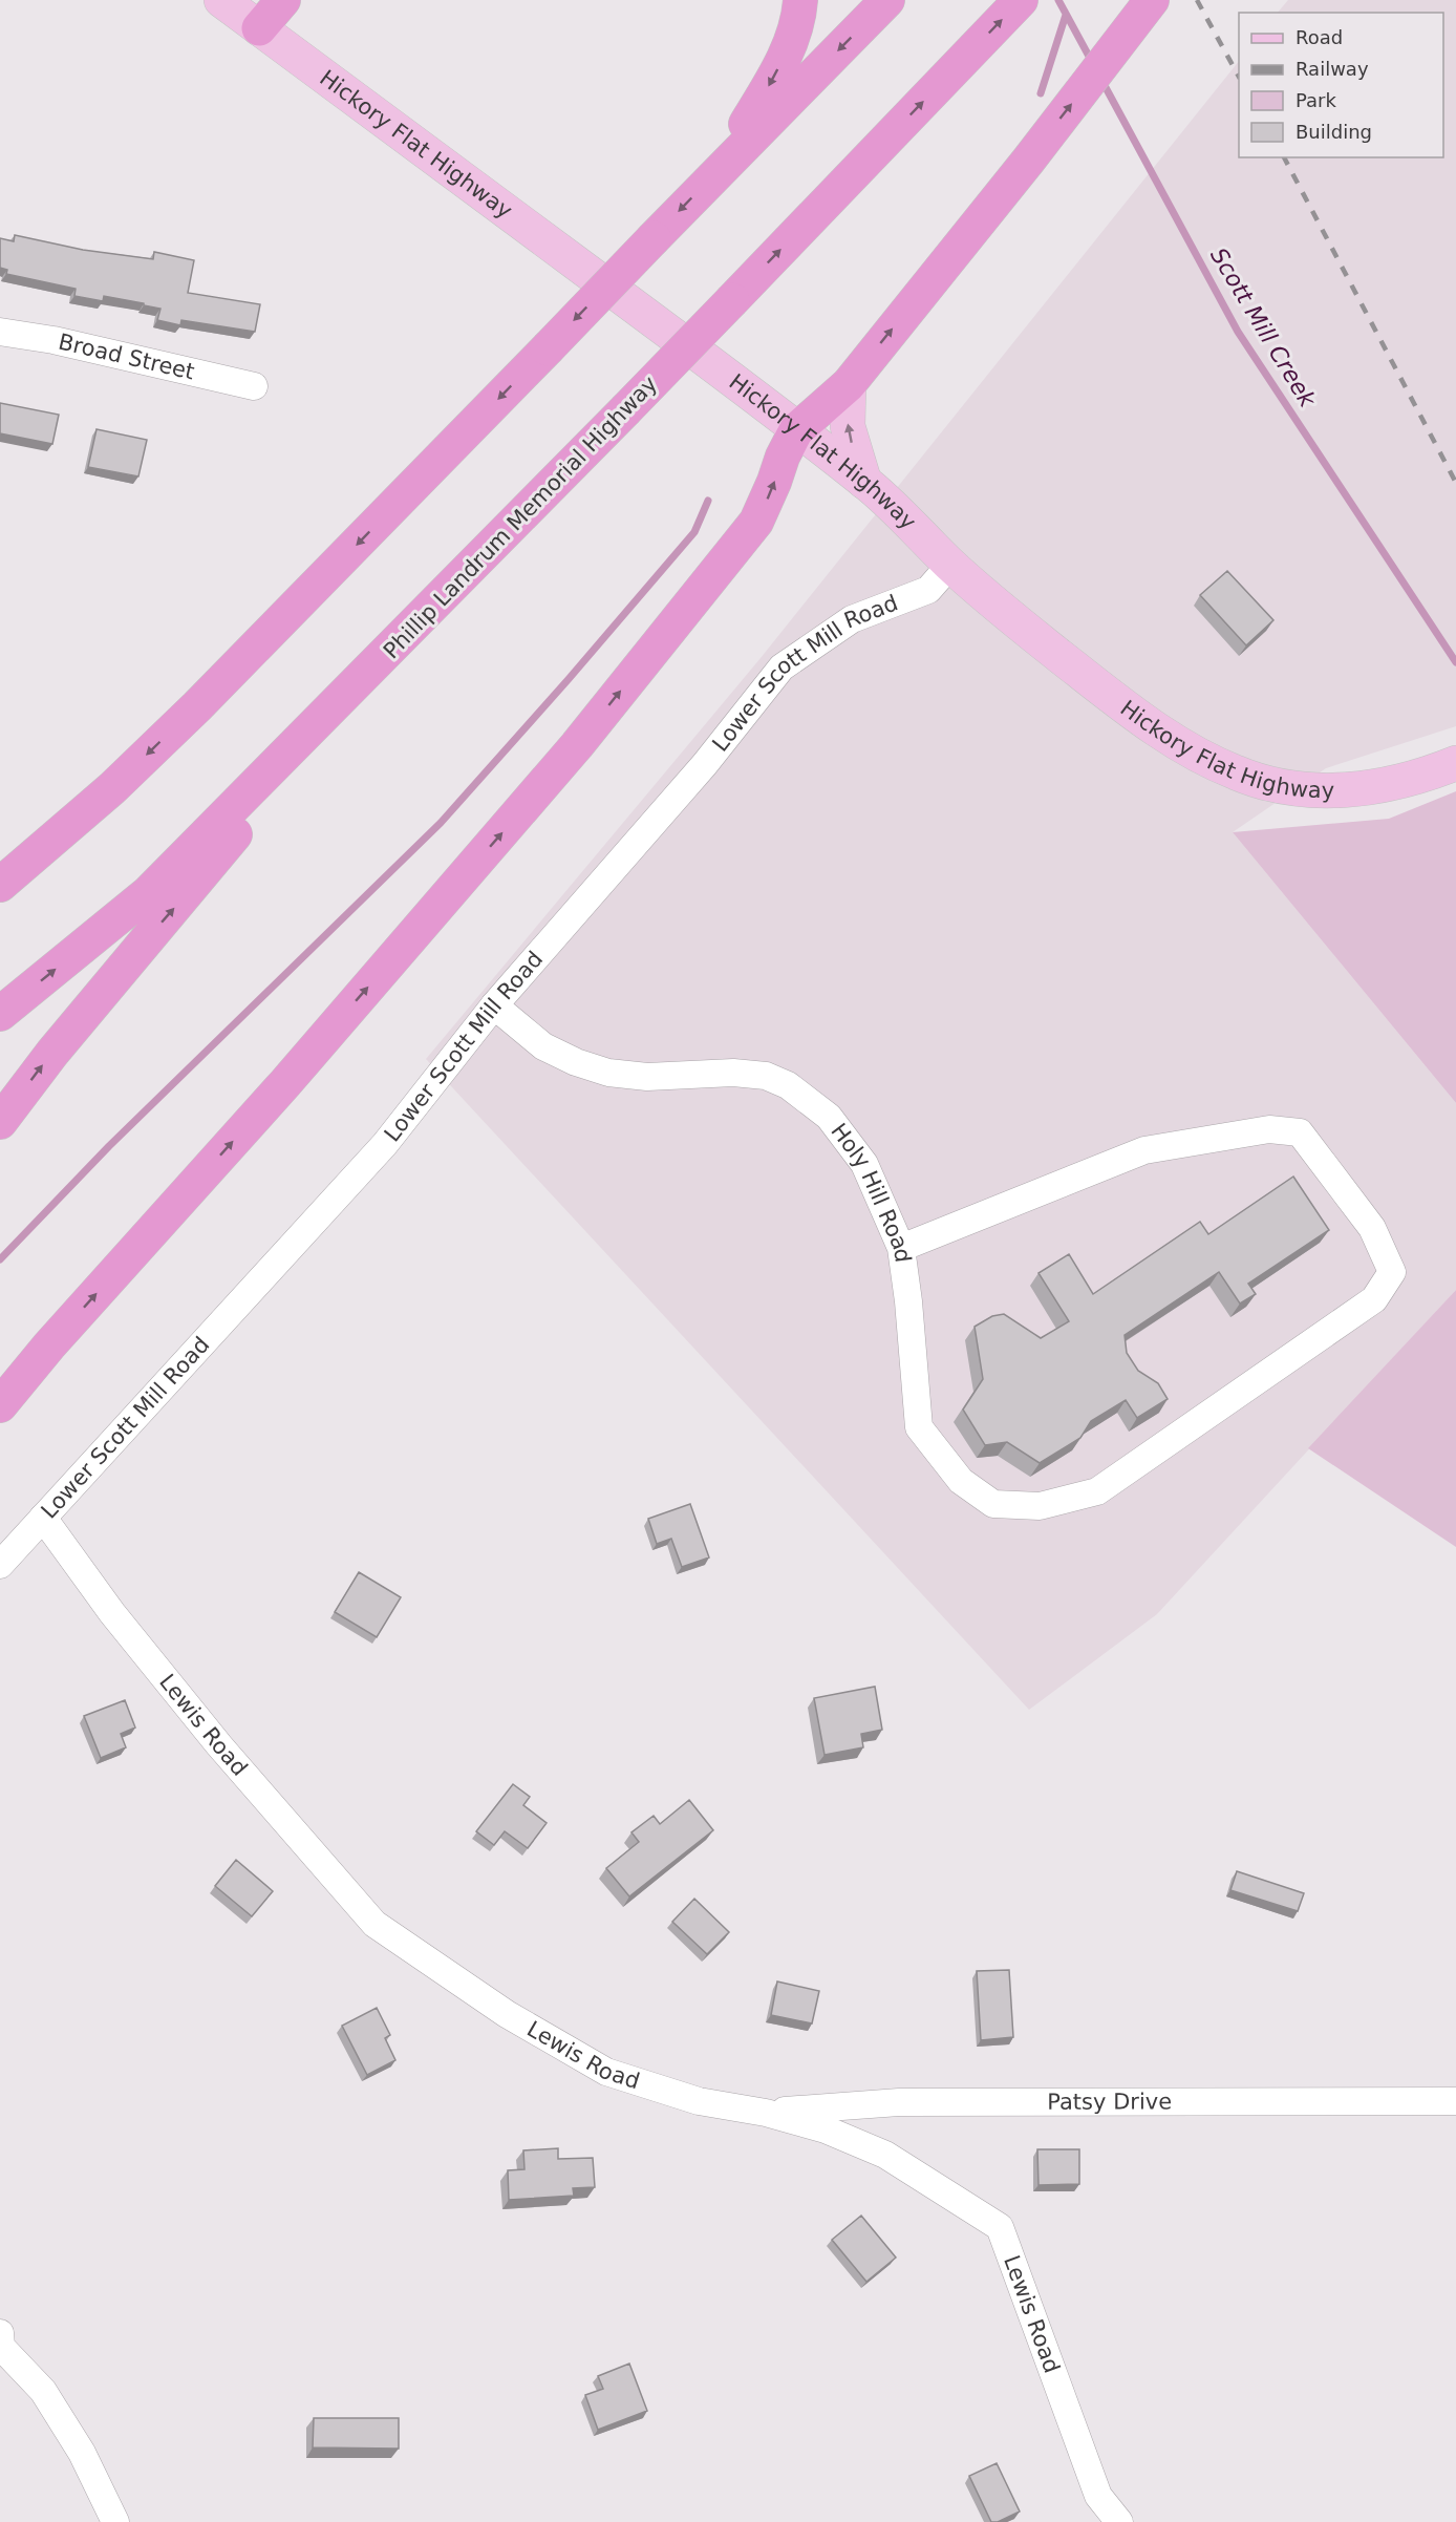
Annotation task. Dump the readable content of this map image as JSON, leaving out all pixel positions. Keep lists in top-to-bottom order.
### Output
{
  "streets": {
    "highway": ["Phillip Landrum Memorial Highway"],
    "main road": ["Hickory Flat Highway"],
    "street": [
      "Broad Street",
      "Lower Scott Mill Road",
      "Holy Hill Road",
      "Lewis Road",
      "Patsy Drive"
    ]
  },
  "crossings": [
    ["Hickory Flat Highway", "Lower Scott Mill Road"],
    ["Lower Scott Mill Road", "Holy Hill Road"],
    ["Lower Scott Mill Road", "Lewis Road"],
    ["Lewis Road", "Patsy Drive"]
  ],
  "water": ["Scott Mill Creek"],
  "legend": [
    "Road",
    "Railway",
    "Park",
    "Building"
  ]
}
